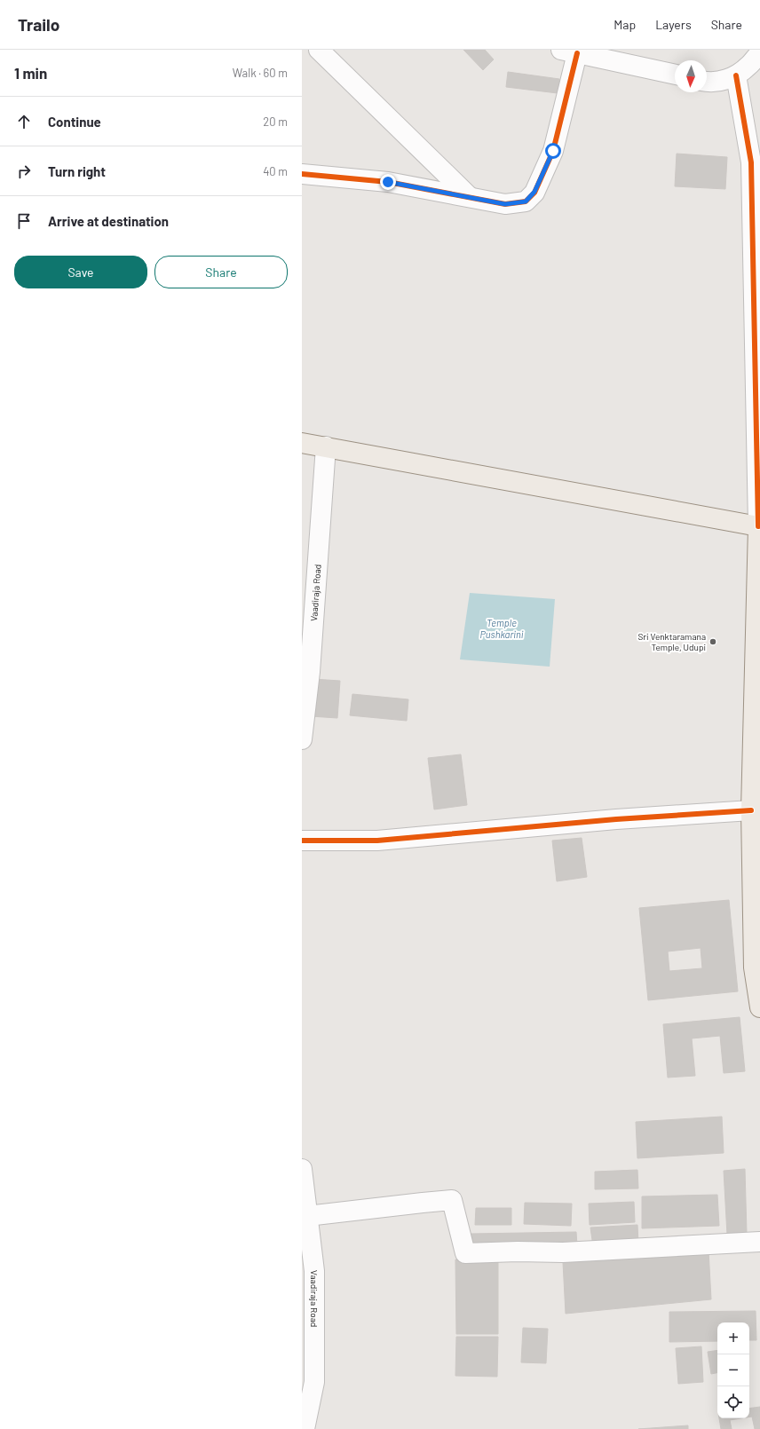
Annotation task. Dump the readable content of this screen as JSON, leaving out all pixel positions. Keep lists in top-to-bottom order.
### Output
{
  "streets": {
    "street": ["Vaadiraja Road"]
  },
  "water": ["Temple Pushkarini"],
  "places": ["Sri Venktaramana Temple, Udupi"],
  "north": "bottom",
  "page": {
    "header": "Trailo",
    "nav": ["Map", "Layers", "Share"],
    "heading": ["1 min", "Walk · 60 m"],
    "list": [
      ["Continue", "20 m"],
      ["Turn right", "40 m"],
      "Arrive at destination"
    ],
    "buttons": ["Save", "Share"],
    "map_buttons": ["+", "−"]
  }
}
